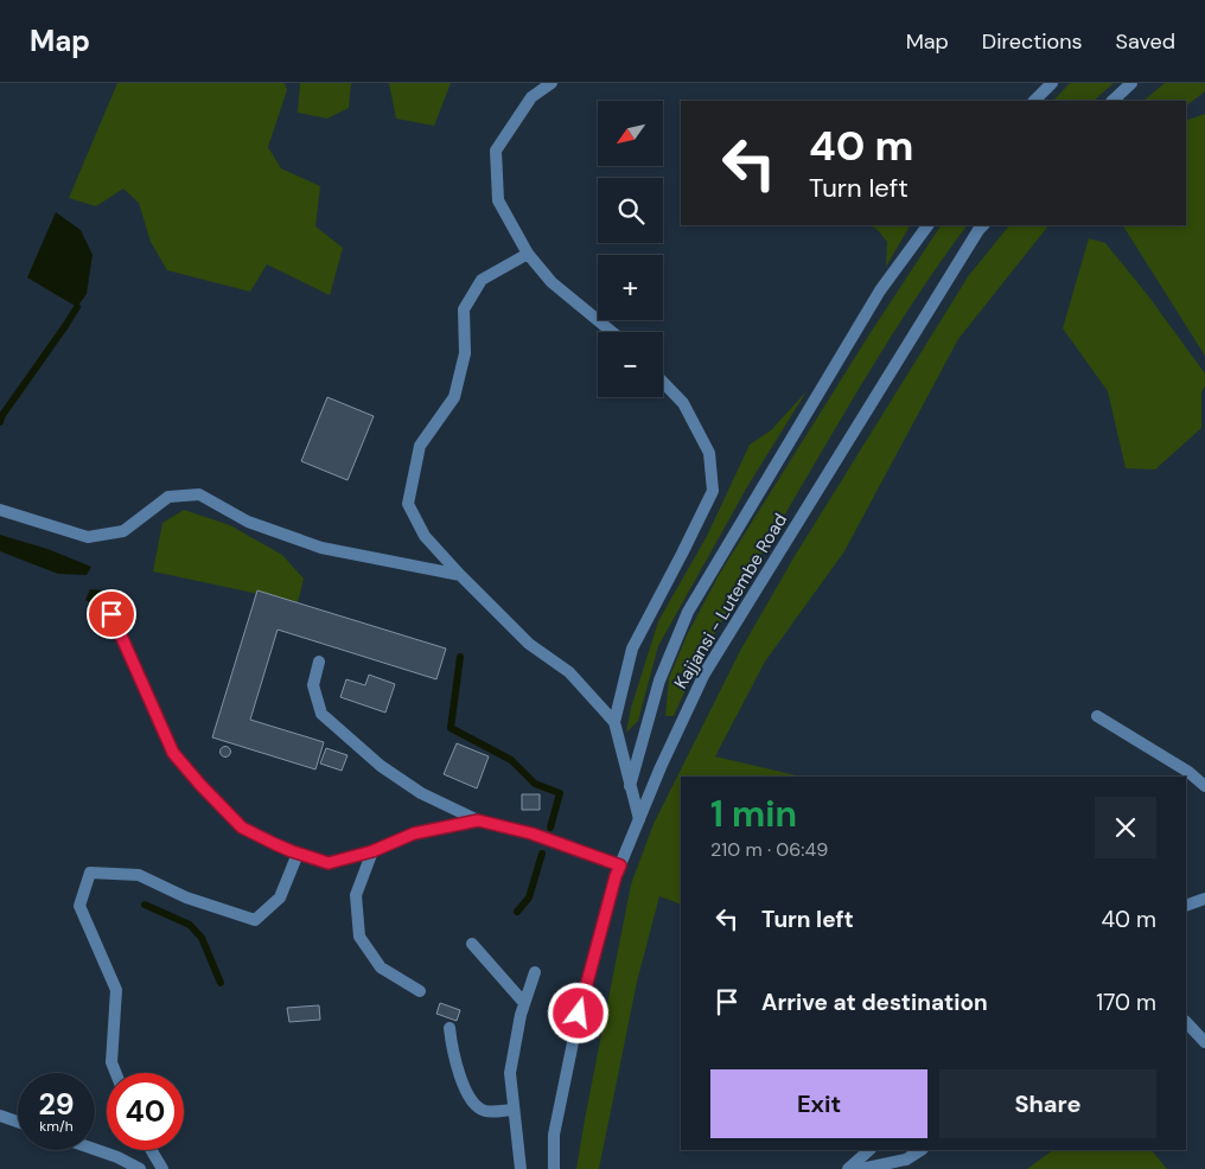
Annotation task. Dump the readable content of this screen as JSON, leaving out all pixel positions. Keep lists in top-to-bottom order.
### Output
{
  "streets": {
    "street": ["Kajjansi - Lutembe Road"]
  },
  "north": "bottom left",
  "page": {
    "header": "Map",
    "nav": ["Map", "Directions", "Saved"],
    "map_buttons": ["+", "−"],
    "turn": ["40 m", "Turn left"],
    "heading": ["1 min", "210 m · 06:49"],
    "list": [
      {
        "name": "Turn left",
        "value": "40 m"
      },
      {
        "name": "Arrive at destination",
        "value": "170 m"
      }
    ],
    "buttons": ["Exit", "Share"],
    "speed": "29 km/h",
    "limit": "40"
  }
}
